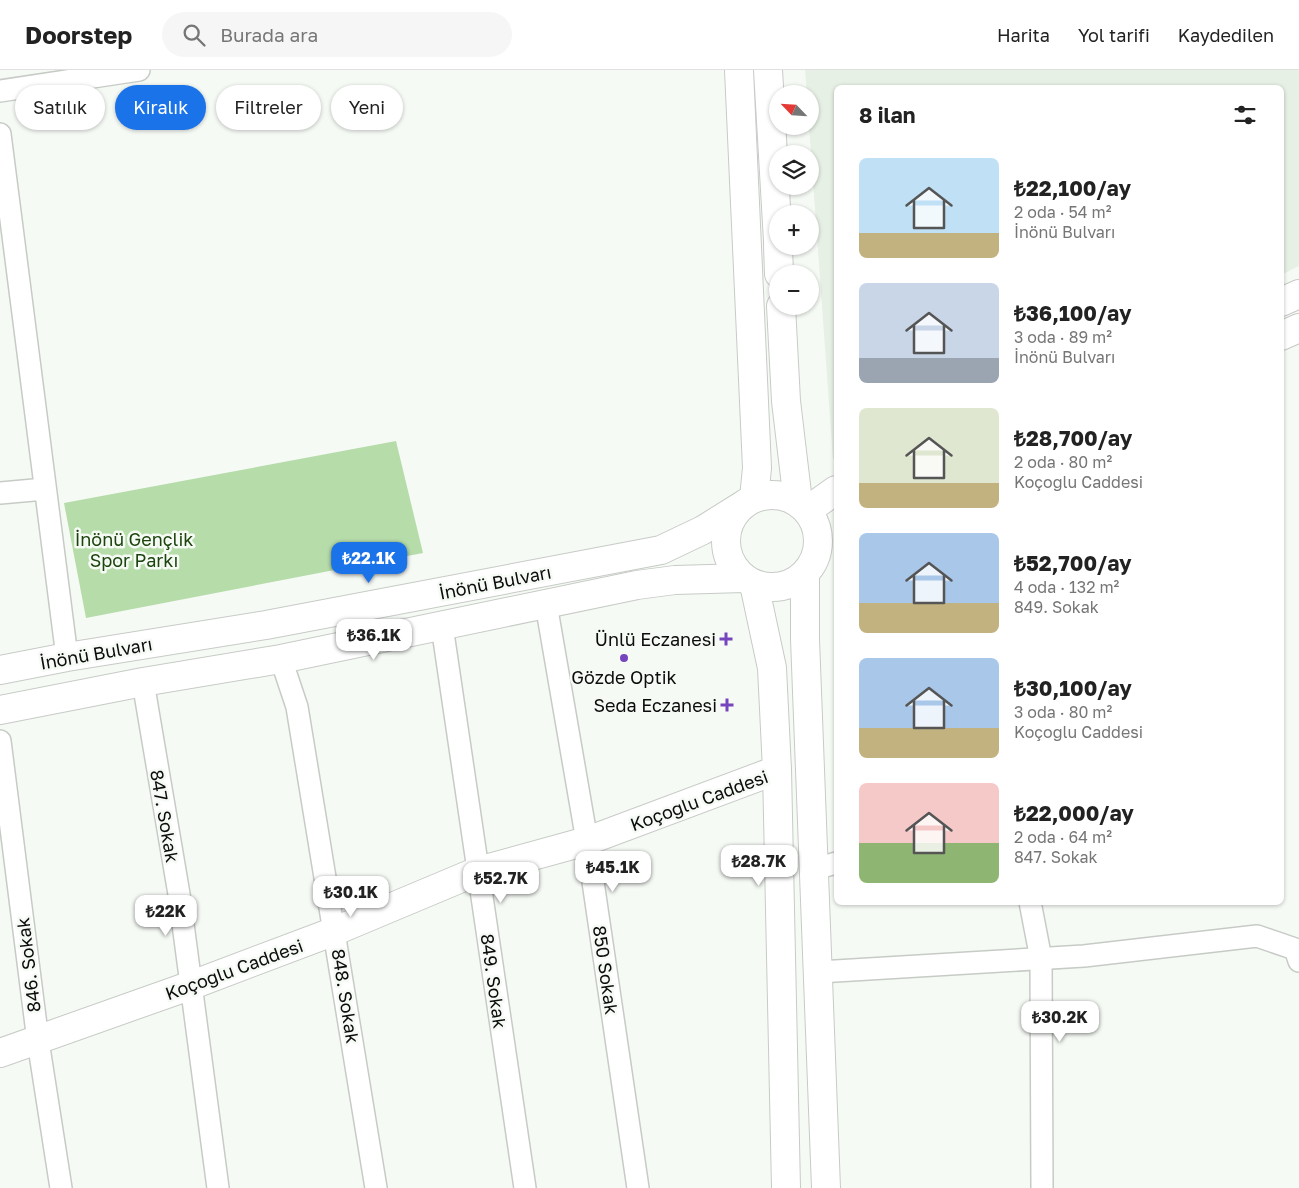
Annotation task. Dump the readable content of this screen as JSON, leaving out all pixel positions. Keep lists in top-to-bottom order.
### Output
{
  "streets": {
    "main road": ["İnönü Bulvarı", "Koçoğlu Caddesi"],
    "street": [
      "847. Sokak",
      "846. Sokak",
      "850 Sokak",
      "849. Sokak",
      "848. Sokak"
    ]
  },
  "crossings": [
    ["İnönü Bulvarı", "847. Sokak"],
    ["İnönü Bulvarı", "850 Sokak"],
    ["İnönü Bulvarı", "849. Sokak"],
    ["İnönü Bulvarı", "848. Sokak"],
    ["Koçoğlu Caddesi", "847. Sokak"],
    ["Koçoğlu Caddesi", "846. Sokak"],
    ["Koçoğlu Caddesi", "850 Sokak"],
    ["Koçoğlu Caddesi", "849. Sokak"],
    ["Koçoğlu Caddesi", "848. Sokak"]
  ],
  "parks": ["İnönü Gençlik Spor Parkı"],
  "places": {
    "health": ["Ünlü Eczanesi", "Seda Eczanesi"],
    "other": ["Gözde Optik"]
  },
  "north": "top left",
  "page": {
    "header": "Doorstep",
    "search": "Burada ara",
    "nav": ["Harita", "Yol tarifi", "Kaydedilen"],
    "map_buttons": ["+", "−"],
    "chip": [
      "Satılık",
      "Kiralık",
      "Filtreler",
      "Yeni"
    ],
    "heading": "8 ilan",
    "list": [
      {
        "name": "₺22,100/ay",
        "note": "2 oda · 54 m² · İnönü Bulvarı"
      },
      {
        "name": "₺36,100/ay",
        "note": "3 oda · 89 m² · İnönü Bulvarı"
      },
      {
        "name": "₺28,700/ay",
        "note": "2 oda · 80 m² · Koçoğlu Caddesi"
      },
      {
        "name": "₺52,700/ay",
        "note": "4 oda · 132 m² · 849. Sokak"
      },
      {
        "name": "₺30,100/ay",
        "note": "3 oda · 80 m² · Koçoğlu Caddesi"
      },
      {
        "name": "₺22,000/ay",
        "note": "2 oda · 64 m² · 847. Sokak"
      }
    ],
    "price": [
      "₺22.1K",
      "₺36.1K",
      "₺28.7K",
      "₺45.1K",
      "₺52.7K",
      "₺30.1K",
      "₺22K",
      "₺30.2K"
    ]
  }
}
